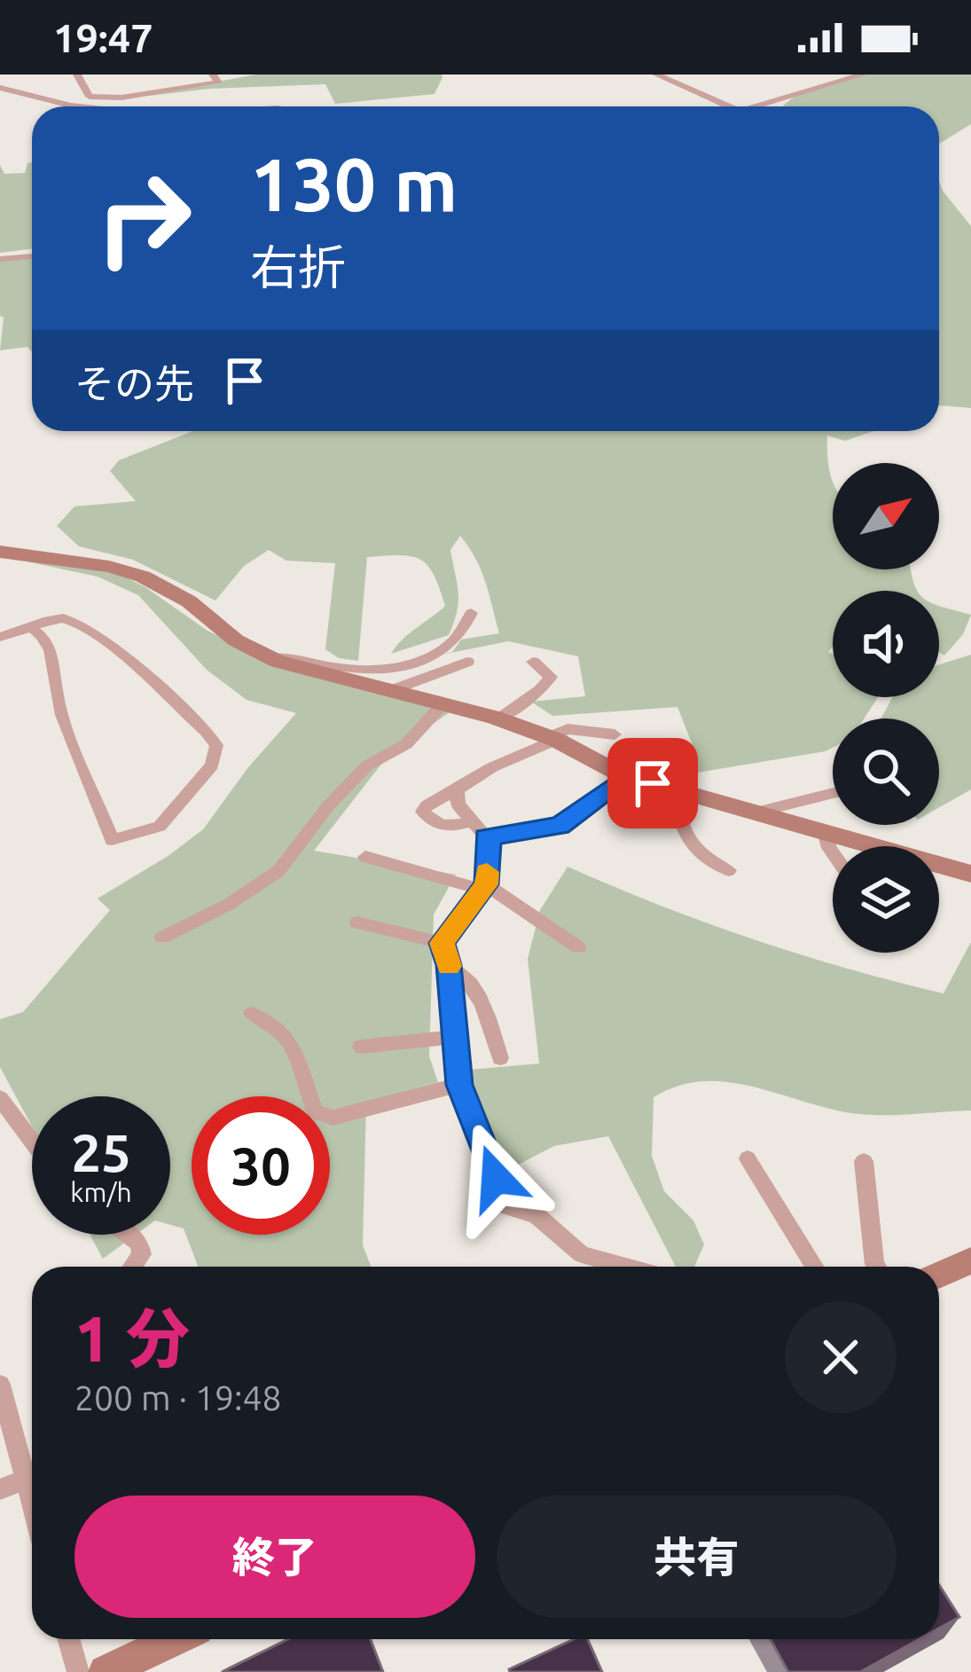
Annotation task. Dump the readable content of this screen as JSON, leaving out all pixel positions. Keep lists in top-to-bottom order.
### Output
{
  "north": "top right",
  "page": {
    "status": "19:47",
    "turn": ["130 m", "右折"],
    "then": "その先",
    "speed": "25 km/h",
    "limit": "30",
    "heading": ["1 分", "200 m · 19:48"],
    "buttons": ["終了", "共有"]
  }
}
